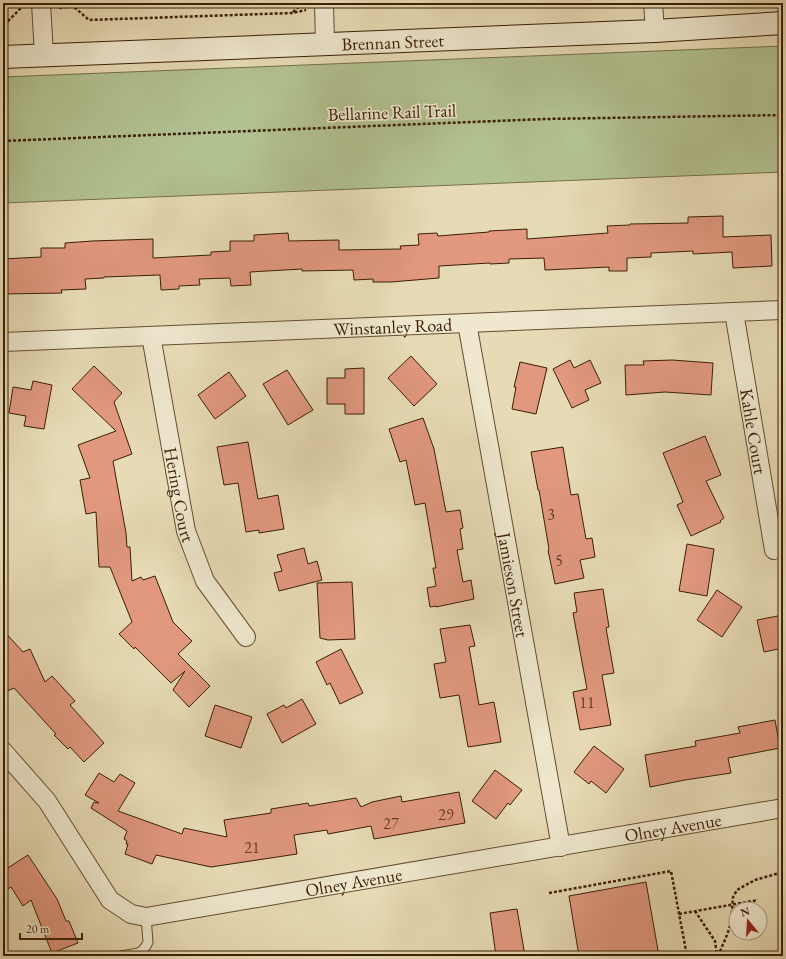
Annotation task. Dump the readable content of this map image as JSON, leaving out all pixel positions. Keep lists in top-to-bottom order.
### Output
{
  "streets": {
    "main road": ["Brennan Street"],
    "street": [
      "Winstanley Road",
      "Kahle Court",
      "Hering Court",
      "Jamieson Street",
      "Olney Avenue"
    ],
    "path": ["Bellarine Rail Trail"]
  },
  "crossings": [
    ["Winstanley Road", "Kahle Court"],
    ["Winstanley Road", "Hering Court"],
    ["Winstanley Road", "Jamieson Street"],
    ["Jamieson Street", "Olney Avenue"]
  ],
  "house_numbers": [
    "3",
    "5",
    "11",
    "29",
    "27",
    "21"
  ],
  "scale_bar": "20 m",
  "north": "top"
}
